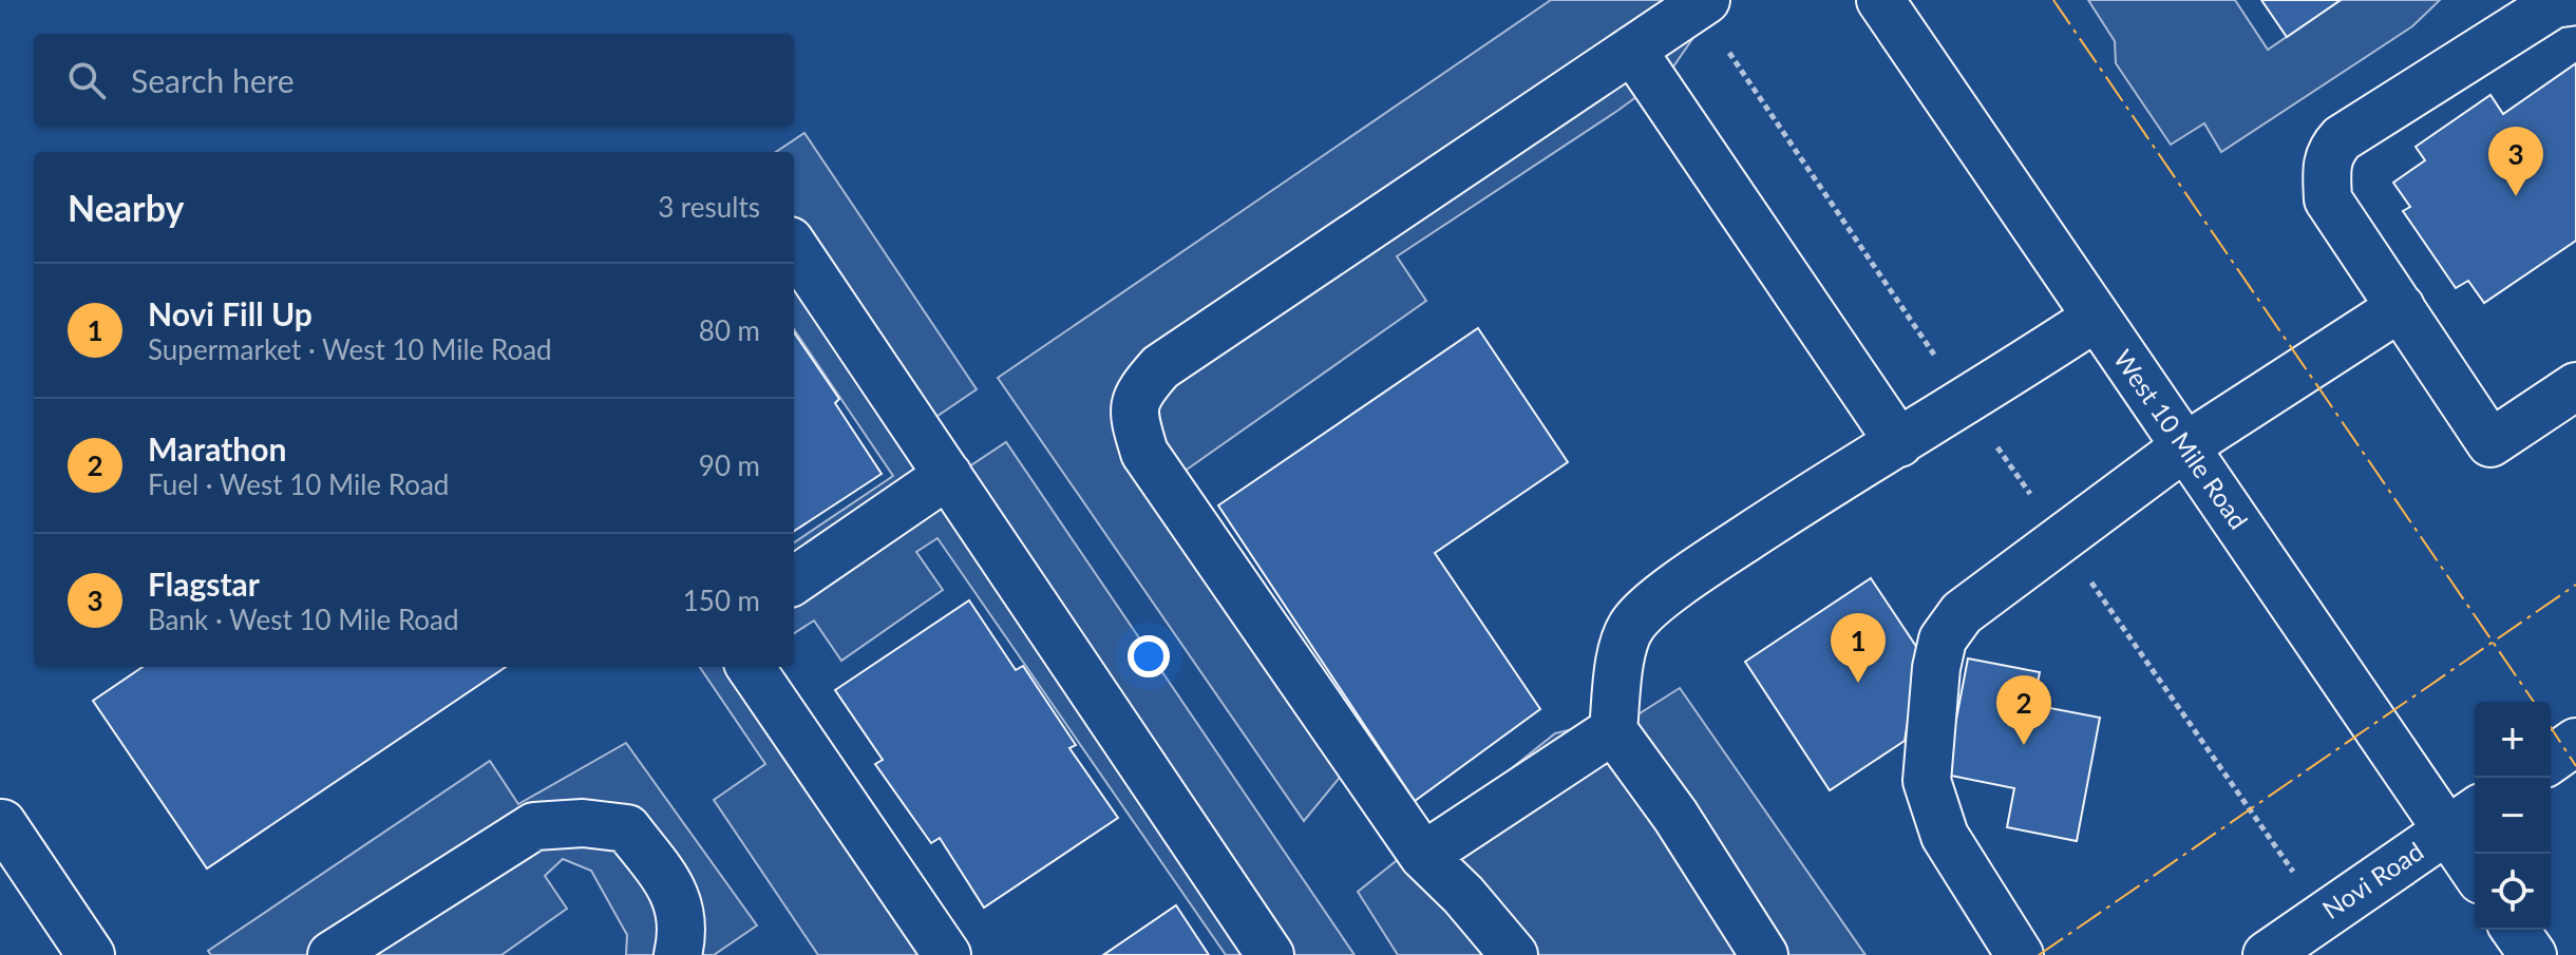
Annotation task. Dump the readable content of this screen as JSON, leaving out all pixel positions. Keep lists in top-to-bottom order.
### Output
{
  "streets": {
    "main road": ["West 10 Mile Road", "Novi Road"]
  },
  "crossings": [
    ["West 10 Mile Road", "Novi Road"]
  ],
  "page": {
    "search": "Search here",
    "pins": ["3", "1", "2"],
    "heading": ["Nearby", "3 results"],
    "list": [
      {
        "mark": "1",
        "name": "Novi Fill Up",
        "note": "Supermarket · West 10 Mile Road",
        "value": "80 m"
      },
      {
        "mark": "2",
        "name": "Marathon",
        "note": "Fuel · West 10 Mile Road",
        "value": "90 m"
      },
      {
        "mark": "3",
        "name": "Flagstar",
        "note": "Bank · West 10 Mile Road",
        "value": "150 m"
      }
    ],
    "map_buttons": ["+", "−"]
  }
}
